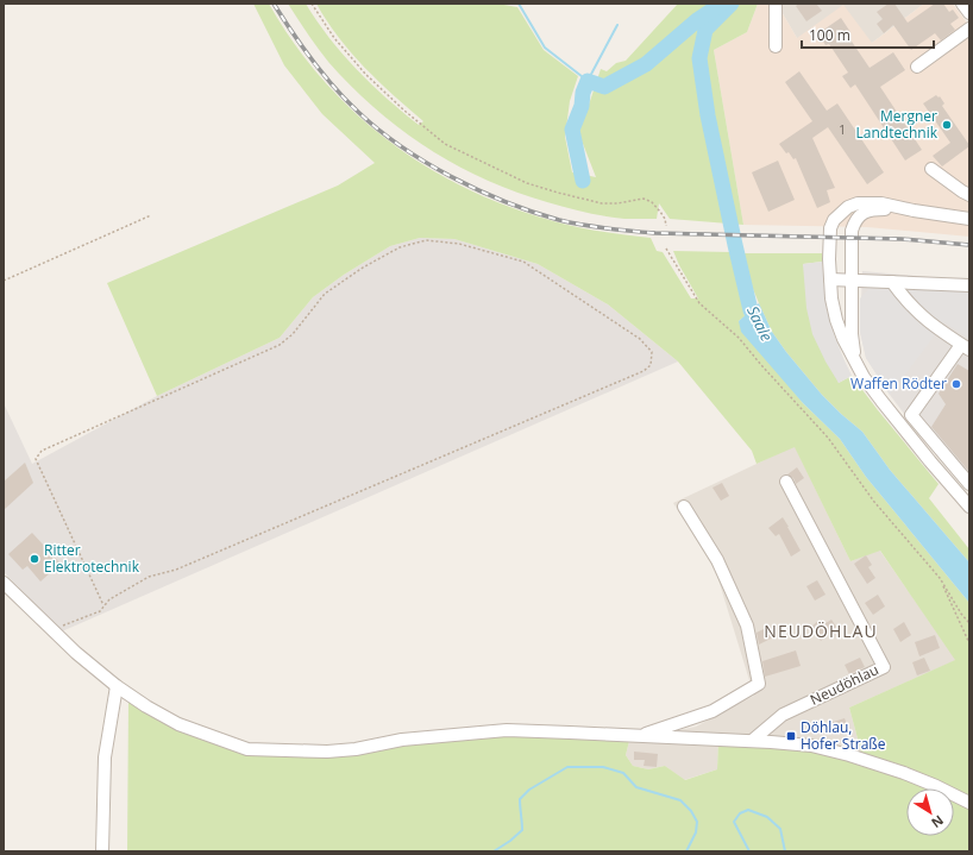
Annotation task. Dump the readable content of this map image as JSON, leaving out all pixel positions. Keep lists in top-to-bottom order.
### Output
{
  "streets": {
    "street": ["Neudöhlau"]
  },
  "districts": ["NEUDÖHLAU"],
  "water": ["Saale"],
  "places": {
    "other": ["Mergner Landtechnik", "Waffen Rödter", "Ritter Elektrotechnik"],
    "transit": ["Döhlau, Hofer Straße"]
  },
  "house_numbers": ["1"],
  "scale_bar": "100 m",
  "north": "bottom right"
}
